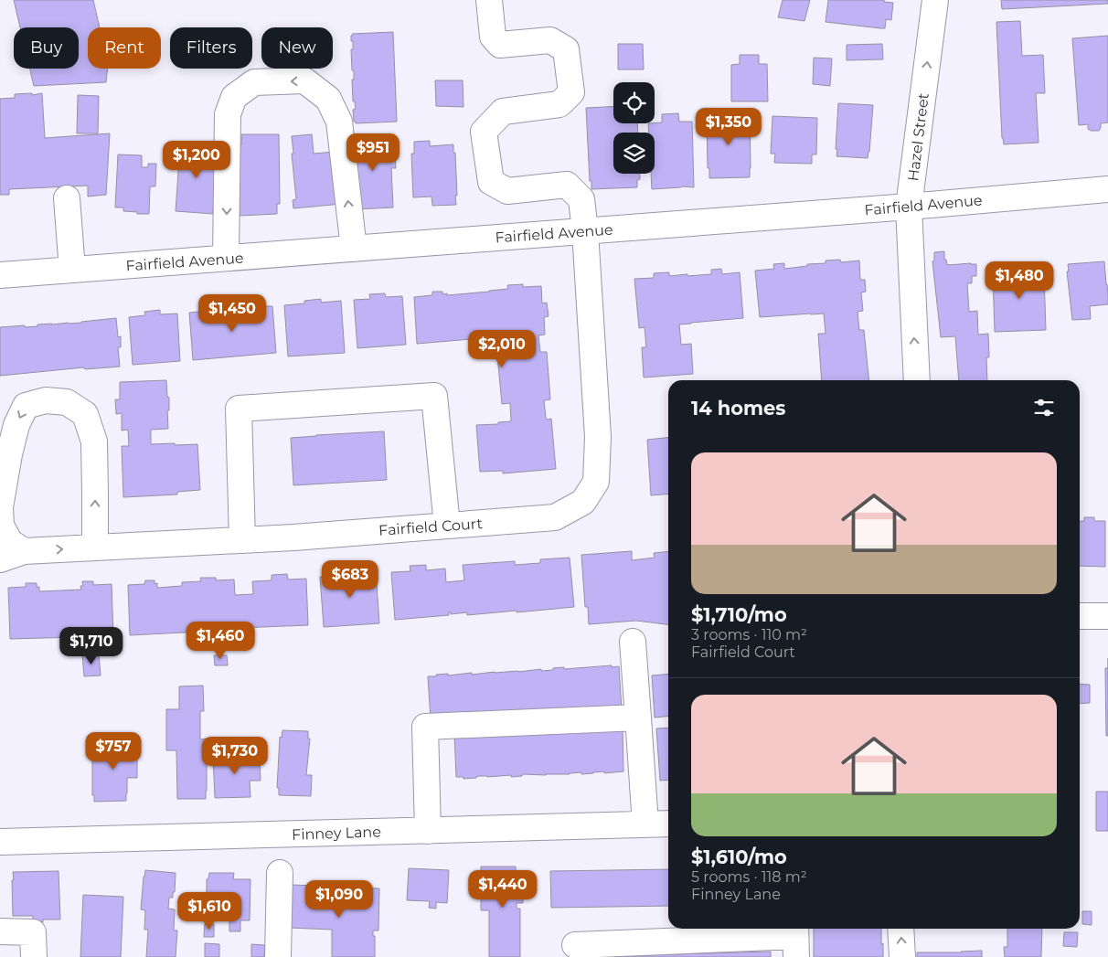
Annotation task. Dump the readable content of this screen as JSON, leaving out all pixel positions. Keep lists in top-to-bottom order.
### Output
{
  "streets": {
    "street": [
      "Hazel Street",
      "Fairfield Avenue",
      "Fairfield Court",
      "Finney Lane"
    ]
  },
  "crossings": [
    ["Hazel Street", "Fairfield Avenue"],
    ["Fairfield Avenue", "Fairfield Court"]
  ],
  "one_way": ["Hazel Street"],
  "page": {
    "chip": [
      "Buy",
      "Rent",
      "Filters",
      "New"
    ],
    "price": [
      "$1,350",
      "$951",
      "$1,200",
      "$1,480",
      "$1,450",
      "$2,010",
      "$683",
      "$1,460",
      "$1,710",
      "$757",
      "$1,730",
      "$1,440",
      "$1,090",
      "$1,610"
    ],
    "heading": "14 homes",
    "list": [
      {
        "name": "$1,710/mo",
        "note": "3 rooms · 110 m² · Fairfield Court"
      },
      {
        "name": "$1,610/mo",
        "note": "5 rooms · 118 m² · Finney Lane"
      }
    ]
  }
}
